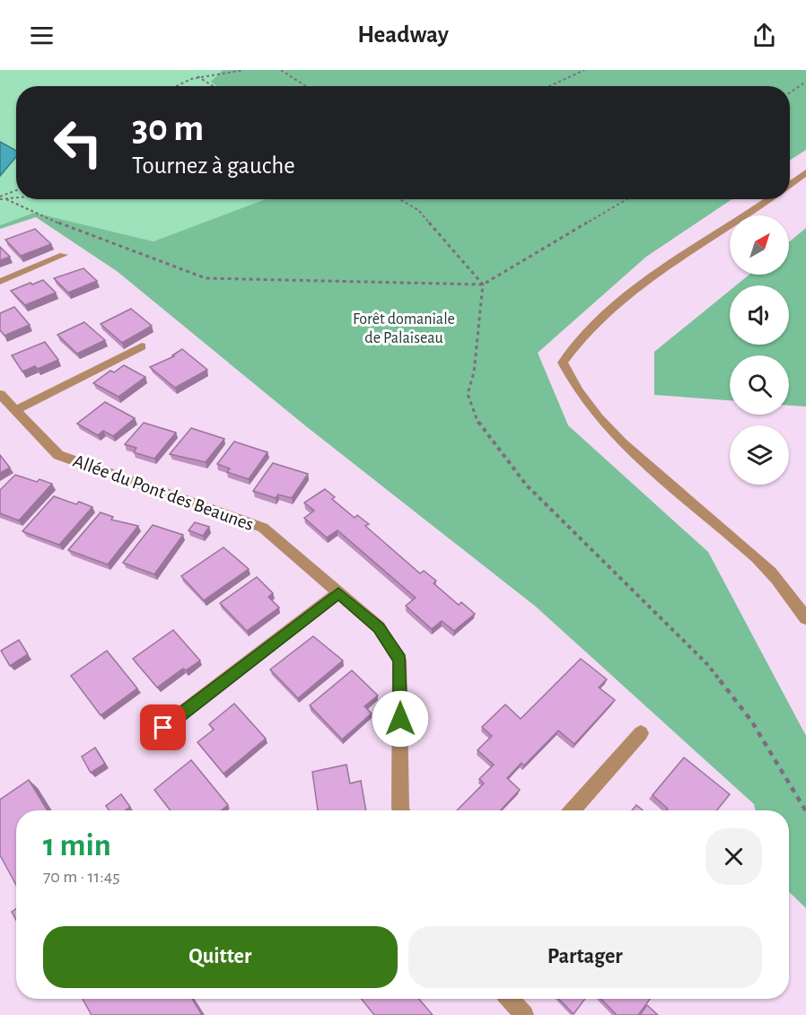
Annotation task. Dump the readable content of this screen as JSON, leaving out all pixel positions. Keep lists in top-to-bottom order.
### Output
{
  "streets": {
    "street": ["Allée du Pont des Beaunes"]
  },
  "parks": ["Forêt domaniale de Palaiseau"],
  "north": "top right",
  "page": {
    "header": "Headway",
    "turn": ["30 m", "Tournez à gauche"],
    "heading": ["1 min", "70 m · 11:45"],
    "buttons": ["Quitter", "Partager"]
  }
}
